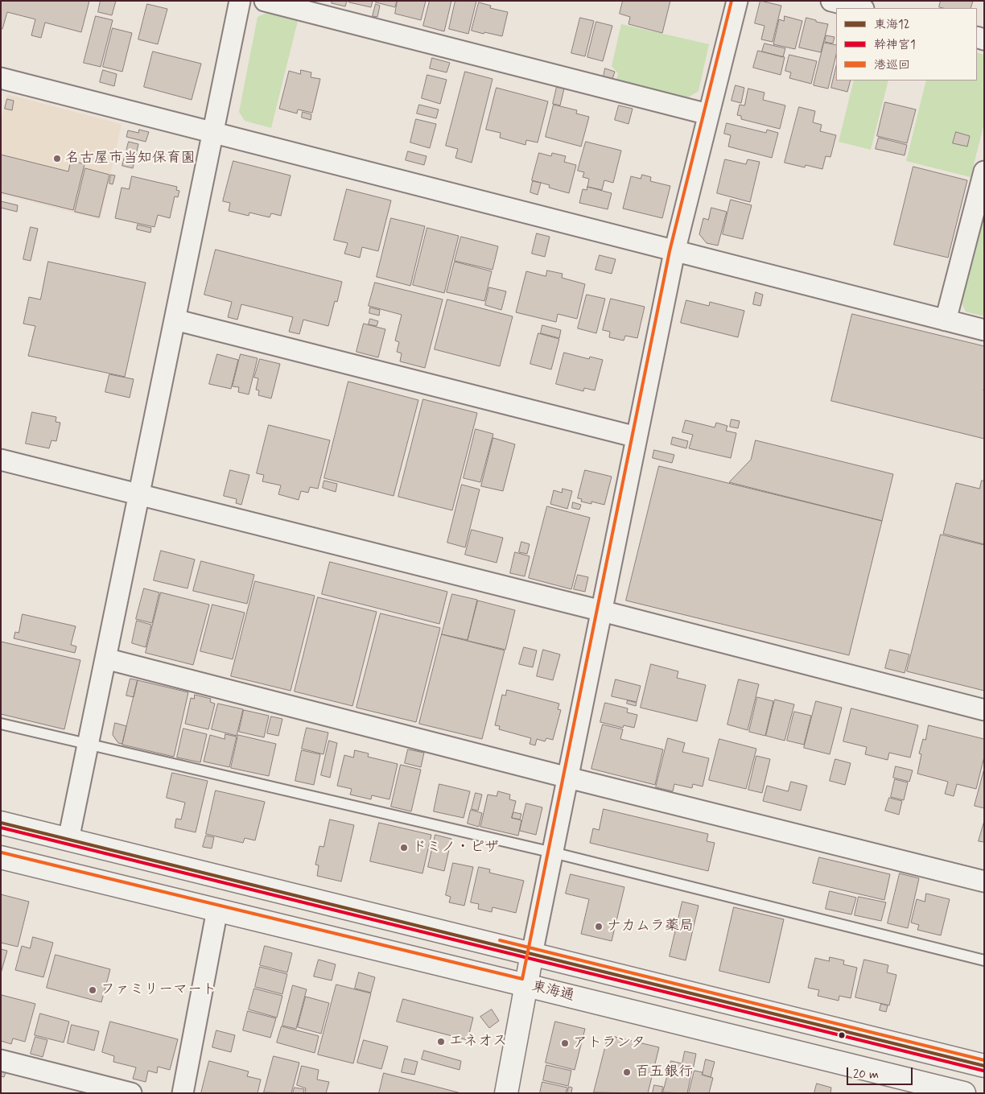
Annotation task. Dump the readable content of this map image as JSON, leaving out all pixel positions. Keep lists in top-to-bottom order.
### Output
{
  "streets": {
    "main road": ["東海通"]
  },
  "places": [
    "名古屋市当知保育園",
    "ドミノ・ピザ",
    "ナカムラ薬局",
    "ファミリーマート",
    "エネオス",
    "アトランタ",
    "百五銀行"
  ],
  "lines": ["transit line 港巡回", "transit line 東海12", "transit line 幹神宮1"],
  "legend": ["東海12", "幹神宮1", "港巡回"],
  "scale_bar": "20 m"
}
